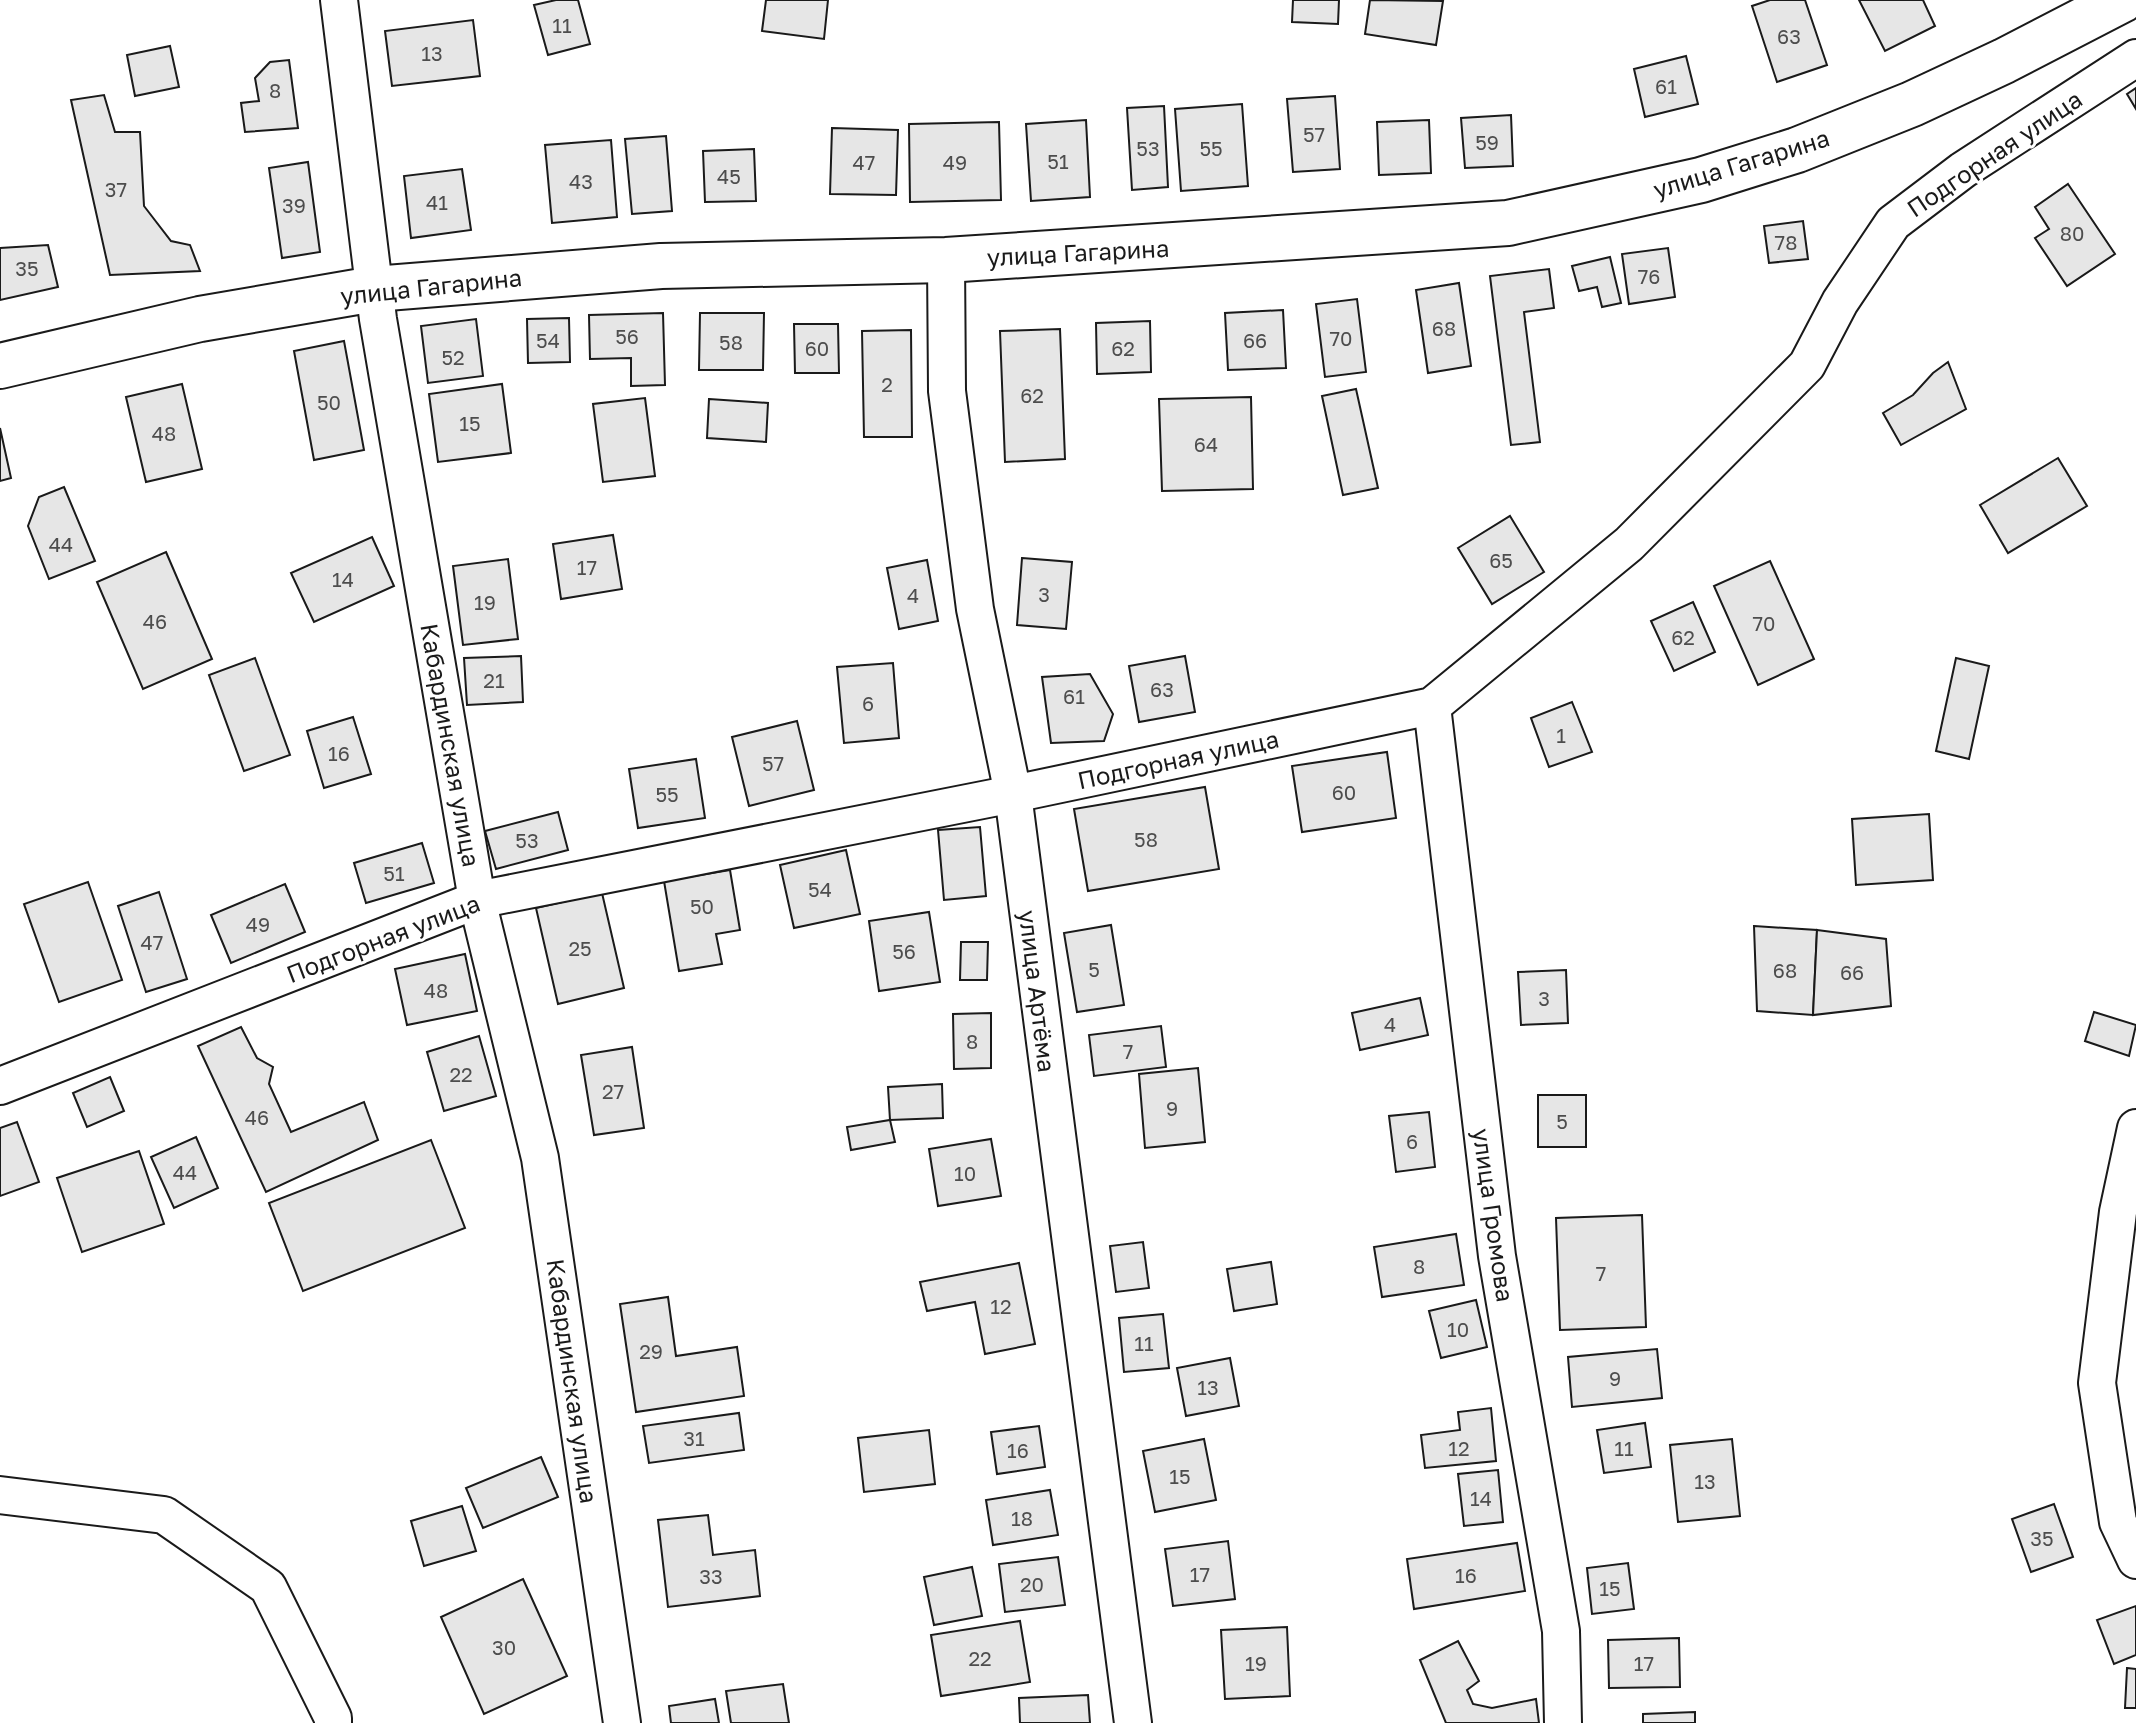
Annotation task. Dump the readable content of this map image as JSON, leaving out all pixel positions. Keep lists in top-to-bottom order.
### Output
{
  "streets": {
    "street": [
      "Подгорная улица",
      "улица Гагарина",
      "Кабардинская улица",
      "улица Артёма",
      "улица Громова"
    ]
  },
  "crossings": [
    ["Подгорная улица", "Кабардинская улица"],
    ["Подгорная улица", "улица Артёма"],
    ["Подгорная улица", "улица Громова"],
    ["улица Гагарина", "Кабардинская улица"],
    ["улица Гагарина", "улица Артёма"]
  ],
  "house_numbers": [
    "11",
    "63",
    "13",
    "61",
    "8",
    "57",
    "59",
    "53",
    "55",
    "51",
    "47",
    "49",
    "45",
    "43",
    "37",
    "41",
    "39",
    "80",
    "78",
    "35",
    "76",
    "68",
    "56",
    "70",
    "54",
    "66",
    "58",
    "60",
    "62",
    "52",
    "2",
    "62",
    "50",
    "15",
    "48",
    "64",
    "44",
    "65",
    "17",
    "14",
    "3",
    "4",
    "19",
    "46",
    "70",
    "62",
    "21",
    "63",
    "61",
    "6",
    "1",
    "16",
    "57",
    "60",
    "55",
    "58",
    "53",
    "51",
    "54",
    "50",
    "49",
    "47",
    "25",
    "56",
    "5",
    "68",
    "66",
    "48",
    "3",
    "4",
    "8",
    "7",
    "22",
    "27",
    "9",
    "46",
    "5",
    "6",
    "44",
    "10",
    "8",
    "7",
    "12",
    "10",
    "11",
    "29",
    "9",
    "13",
    "31",
    "12",
    "11",
    "16",
    "15",
    "13",
    "14",
    "18",
    "35",
    "17",
    "16",
    "33",
    "20",
    "15",
    "30",
    "22",
    "19",
    "17"
  ]
}
